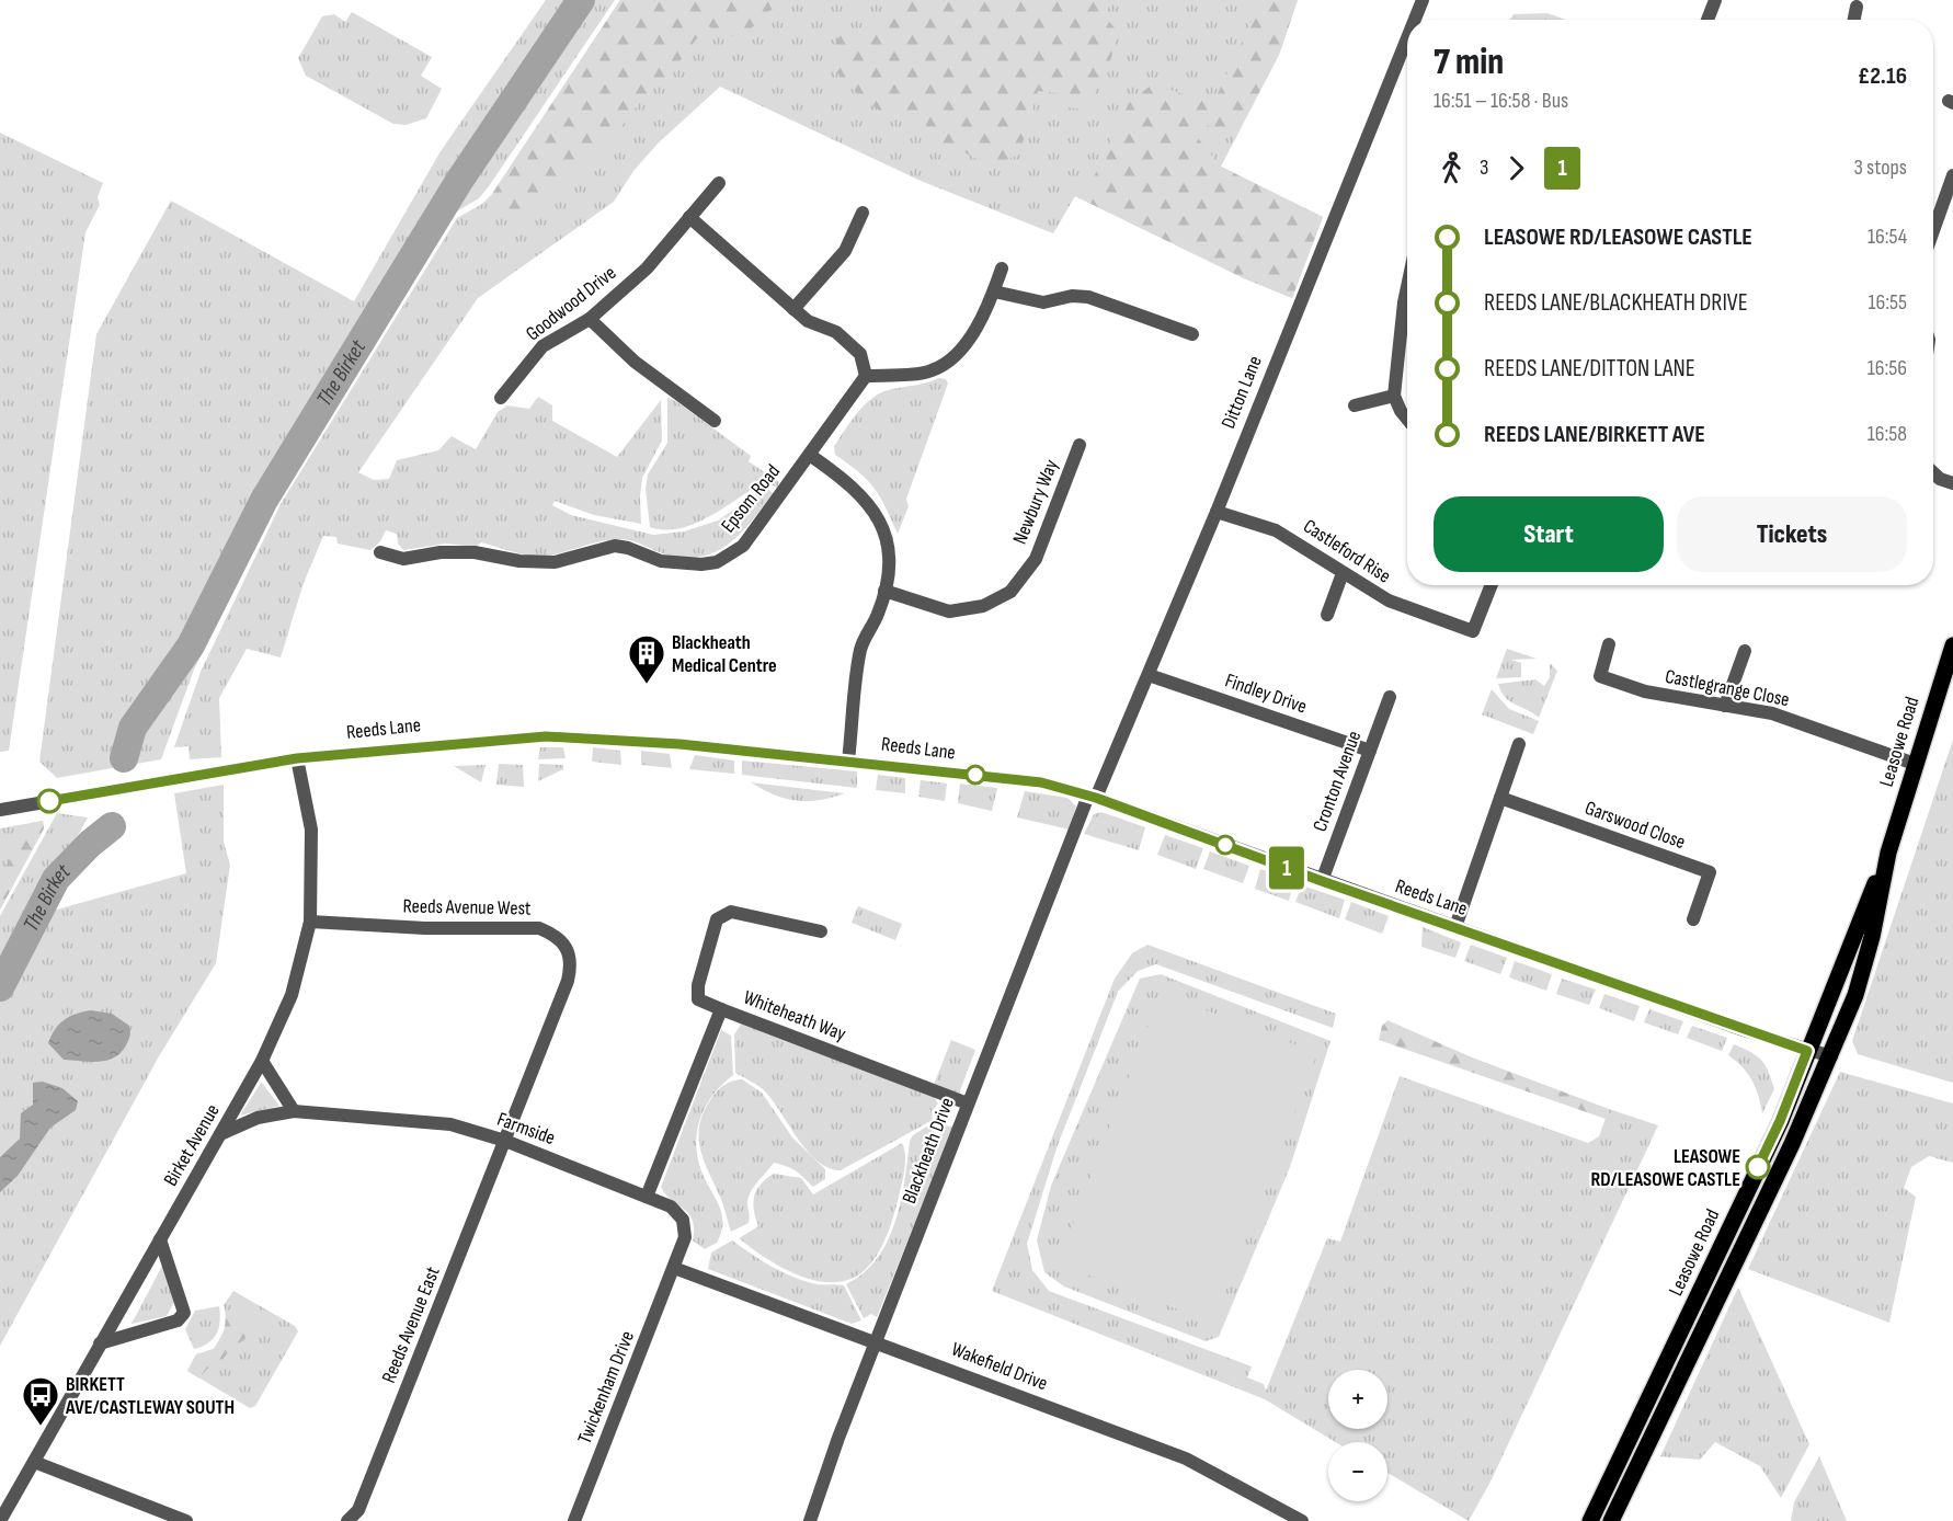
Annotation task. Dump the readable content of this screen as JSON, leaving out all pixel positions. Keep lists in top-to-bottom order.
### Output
{
  "streets": {
    "main road": ["Leasowe Road"],
    "street": [
      "Goodwood Drive",
      "Ditton Lane",
      "Epsom Road",
      "Newbury Way",
      "Castleford Rise",
      "Castlegrange Close",
      "Findley Drive",
      "Reeds Lane",
      "Cronton Avenue",
      "Garswood Close",
      "Reeds Avenue West",
      "Whiteheath Way",
      "Farmside",
      "Birket Avenue",
      "Blackheath Drive",
      "Reeds Avenue East",
      "Wakefield Drive",
      "Twickenham Drive"
    ]
  },
  "crossings": [
    ["Ditton Lane", "Castleford Rise"],
    ["Ditton Lane", "Findley Drive"],
    ["Ditton Lane", "Reeds Lane"],
    ["Ditton Lane", "Blackheath Drive"],
    ["Castlegrange Close", "Leasowe Road"],
    ["Findley Drive", "Cronton Avenue"],
    ["Reeds Lane", "Leasowe Road"],
    ["Reeds Lane", "Cronton Avenue"],
    ["Reeds Lane", "Birket Avenue"],
    ["Reeds Lane", "Blackheath Drive"],
    ["Reeds Avenue West", "Farmside"],
    ["Reeds Avenue West", "Birket Avenue"],
    ["Reeds Avenue West", "Reeds Avenue East"],
    ["Whiteheath Way", "Farmside"],
    ["Whiteheath Way", "Blackheath Drive"],
    ["Farmside", "Birket Avenue"],
    ["Farmside", "Reeds Avenue East"],
    ["Farmside", "Wakefield Drive"],
    ["Farmside", "Twickenham Drive"],
    ["Blackheath Drive", "Wakefield Drive"],
    ["Wakefield Drive", "Twickenham Drive"]
  ],
  "water": ["The Birket"],
  "places": {
    "building": ["Blackheath Medical Centre"],
    "other": ["LEASOWE RD/LEASOWE CASTLE"],
    "bus stop": ["BIRKETT AVE/CASTLEWAY SOUTH"]
  },
  "lines": ["bus line 1"],
  "page": {
    "on_map": "1",
    "heading": ["7 min", "16:51 – 16:58 · Bus", "£2.16"],
    "legs": ["3", "1", "3 stops"],
    "list": [
      {
        "name": "LEASOWE RD/LEASOWE CASTLE",
        "value": "16:54"
      },
      {
        "name": "REEDS LANE/BLACKHEATH DRIVE",
        "value": "16:55"
      },
      {
        "name": "REEDS LANE/DITTON LANE",
        "value": "16:56"
      },
      {
        "name": "REEDS LANE/BIRKETT AVE",
        "value": "16:58"
      }
    ],
    "buttons": ["Start", "Tickets"],
    "map_buttons": ["+", "−"]
  }
}
